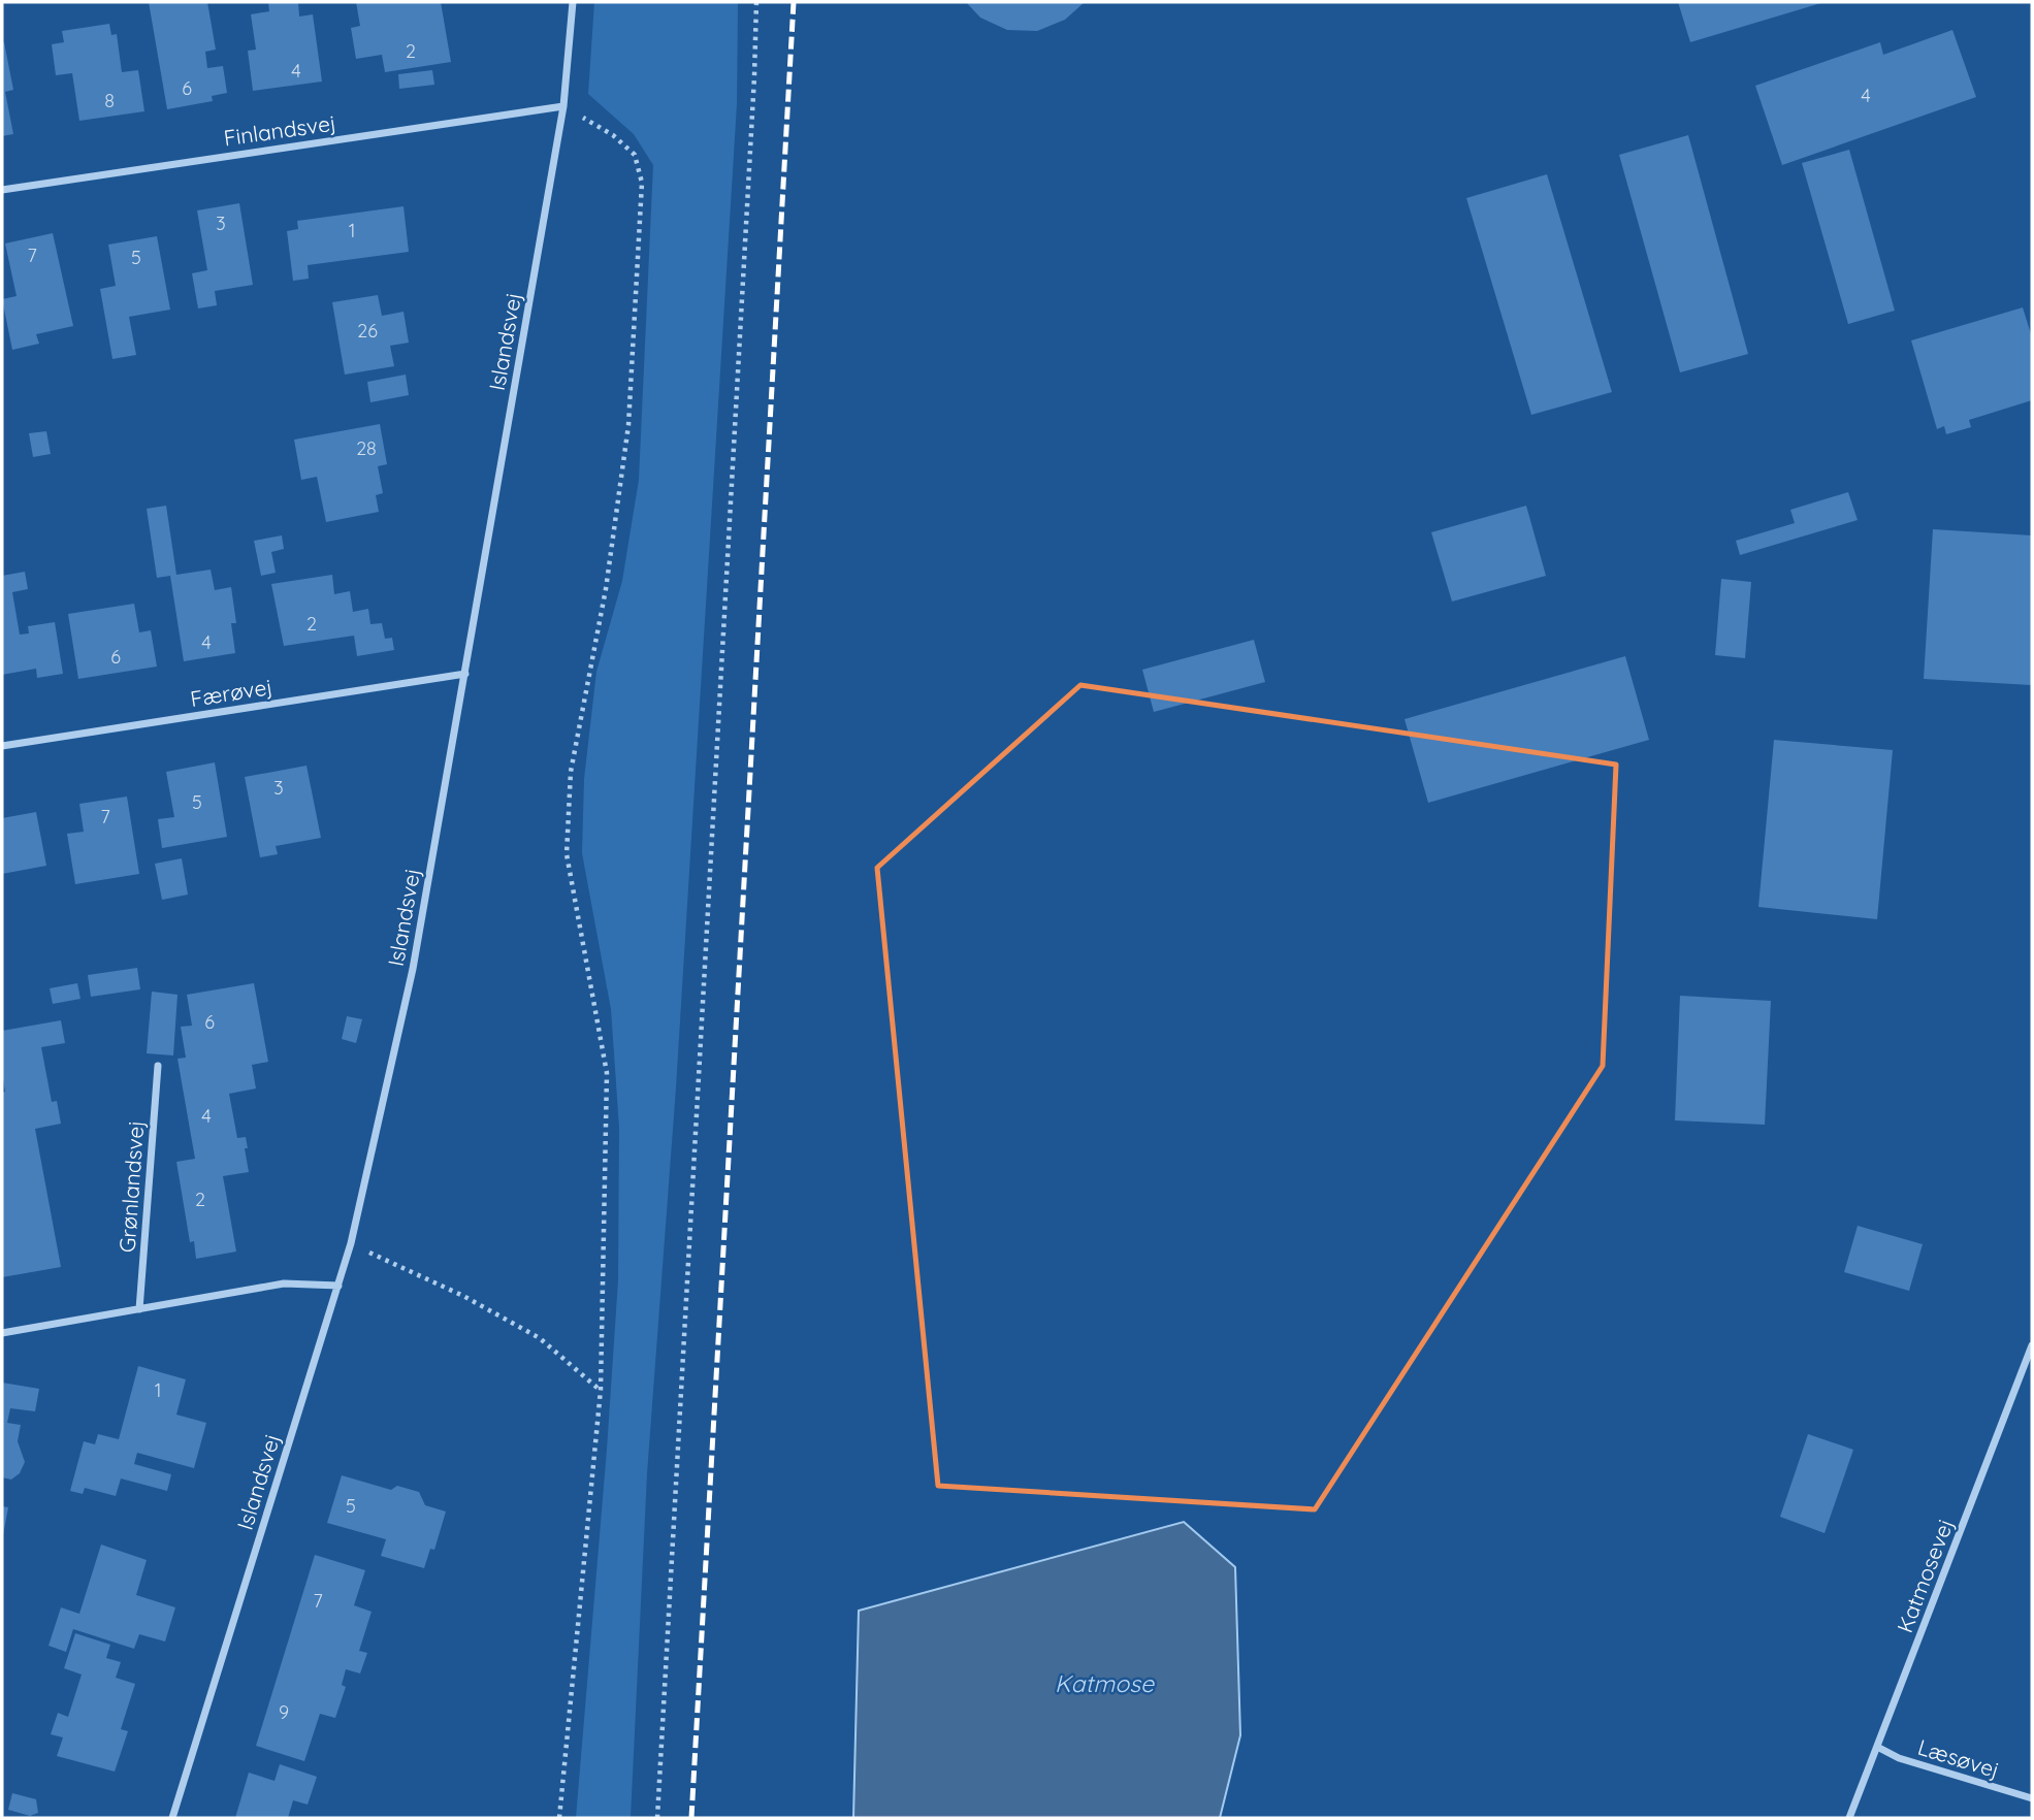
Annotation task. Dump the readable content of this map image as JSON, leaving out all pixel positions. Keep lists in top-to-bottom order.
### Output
{
  "streets": {
    "street": [
      "Finlandsvej",
      "Islandsvej",
      "Færøvej",
      "Grønlandsvej",
      "Katmosevej",
      "Læsøvej"
    ]
  },
  "crossings": [
    ["Finlandsvej", "Islandsvej"],
    ["Islandsvej", "Færøvej"],
    ["Katmosevej", "Læsøvej"]
  ],
  "water": ["Katmose"],
  "house_numbers": [
    "2",
    "4",
    "6",
    "4",
    "8",
    "3",
    "1",
    "7",
    "5",
    "26",
    "28",
    "2",
    "4",
    "6",
    "3",
    "5",
    "7",
    "6",
    "4",
    "2",
    "1",
    "5",
    "7",
    "9"
  ]
}
